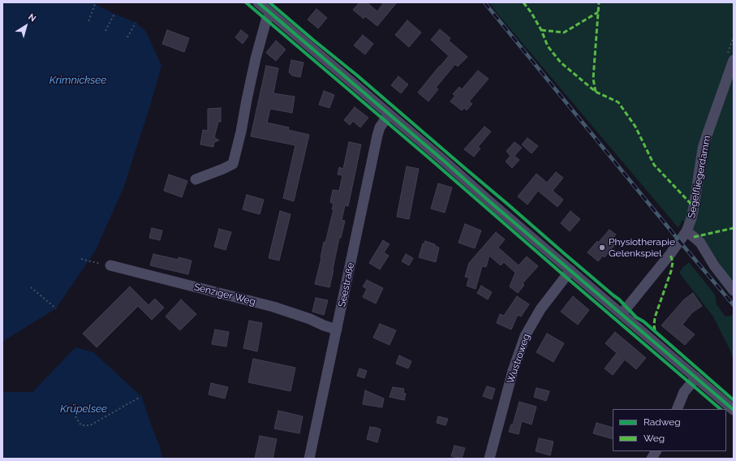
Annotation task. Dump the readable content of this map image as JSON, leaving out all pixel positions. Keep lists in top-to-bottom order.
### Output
{
  "streets": {
    "street": [
      "Segelfliegerdamm",
      "Seestraße",
      "Senziger Weg",
      "Wustroweg"
    ]
  },
  "crossings": [
    ["Seestraße", "Senziger Weg"]
  ],
  "water": ["Krimnicksee", "Krüpelsee"],
  "places": ["Physiotherapie Gelenkspiel"],
  "legend": ["Radweg", "Weg"],
  "north": "top right"
}
